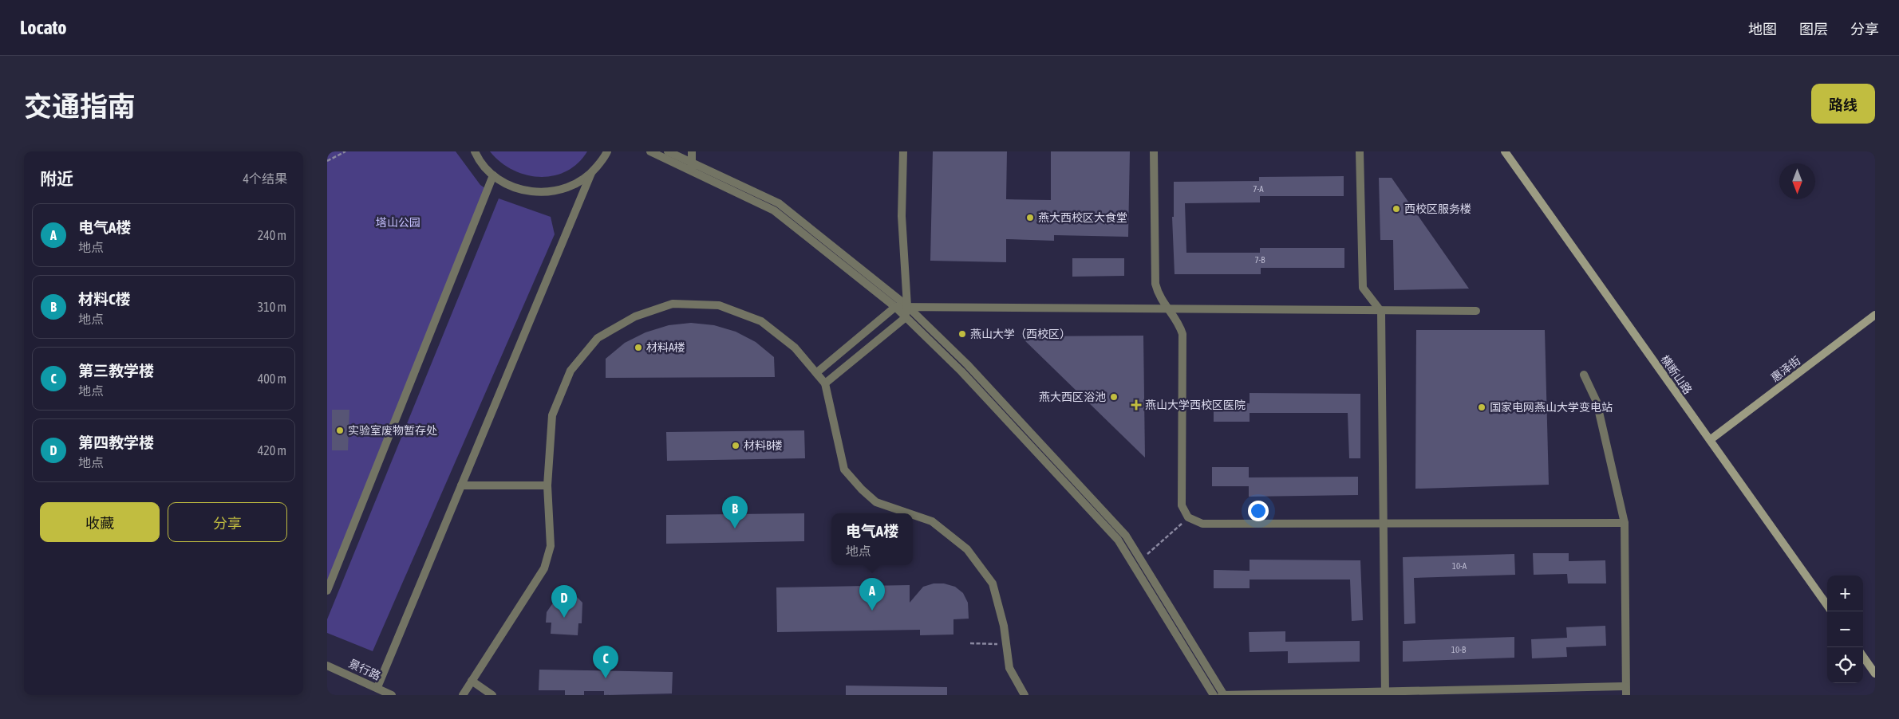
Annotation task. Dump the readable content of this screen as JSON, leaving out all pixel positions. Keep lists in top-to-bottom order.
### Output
{
  "streets": {
    "main road": ["惠泽街", "横断山路"],
    "street": ["景行路"]
  },
  "crossings": [
    ["惠泽街", "横断山路"]
  ],
  "parks": ["塔山公园"],
  "places": {
    "other": [
      "西校区服务楼",
      "燕大西校区大食堂",
      "燕山大学（西校区）",
      "材料A楼",
      "燕大西区浴池",
      "国家电网燕山大学变电站",
      "实验室废物暂存处",
      "材料B楼"
    ],
    "health": ["燕山大学西校区医院"]
  },
  "house_numbers": [
    "7-A",
    "7-B",
    "10-A",
    "10-B"
  ],
  "north": "bottom",
  "page": {
    "header": "Locato",
    "nav": ["地图", "图层", "分享"],
    "title": "交通指南",
    "buttons": [
      "路线",
      ["收藏", "分享"]
    ],
    "heading": ["附近", "4个结果"],
    "list": [
      {
        "mark": "A",
        "name": "电气A楼",
        "note": "地点",
        "value": "240 m"
      },
      {
        "mark": "B",
        "name": "材料C楼",
        "note": "地点",
        "value": "310 m"
      },
      {
        "mark": "C",
        "name": "第三教学楼",
        "note": "地点",
        "value": "400 m"
      },
      {
        "mark": "D",
        "name": "第四教学楼",
        "note": "地点",
        "value": "420 m"
      }
    ],
    "pins": [
      "B",
      "A",
      "D",
      "C"
    ],
    "popup": ["电气A楼", "地点"],
    "map_buttons": ["+", "−"]
  }
}
